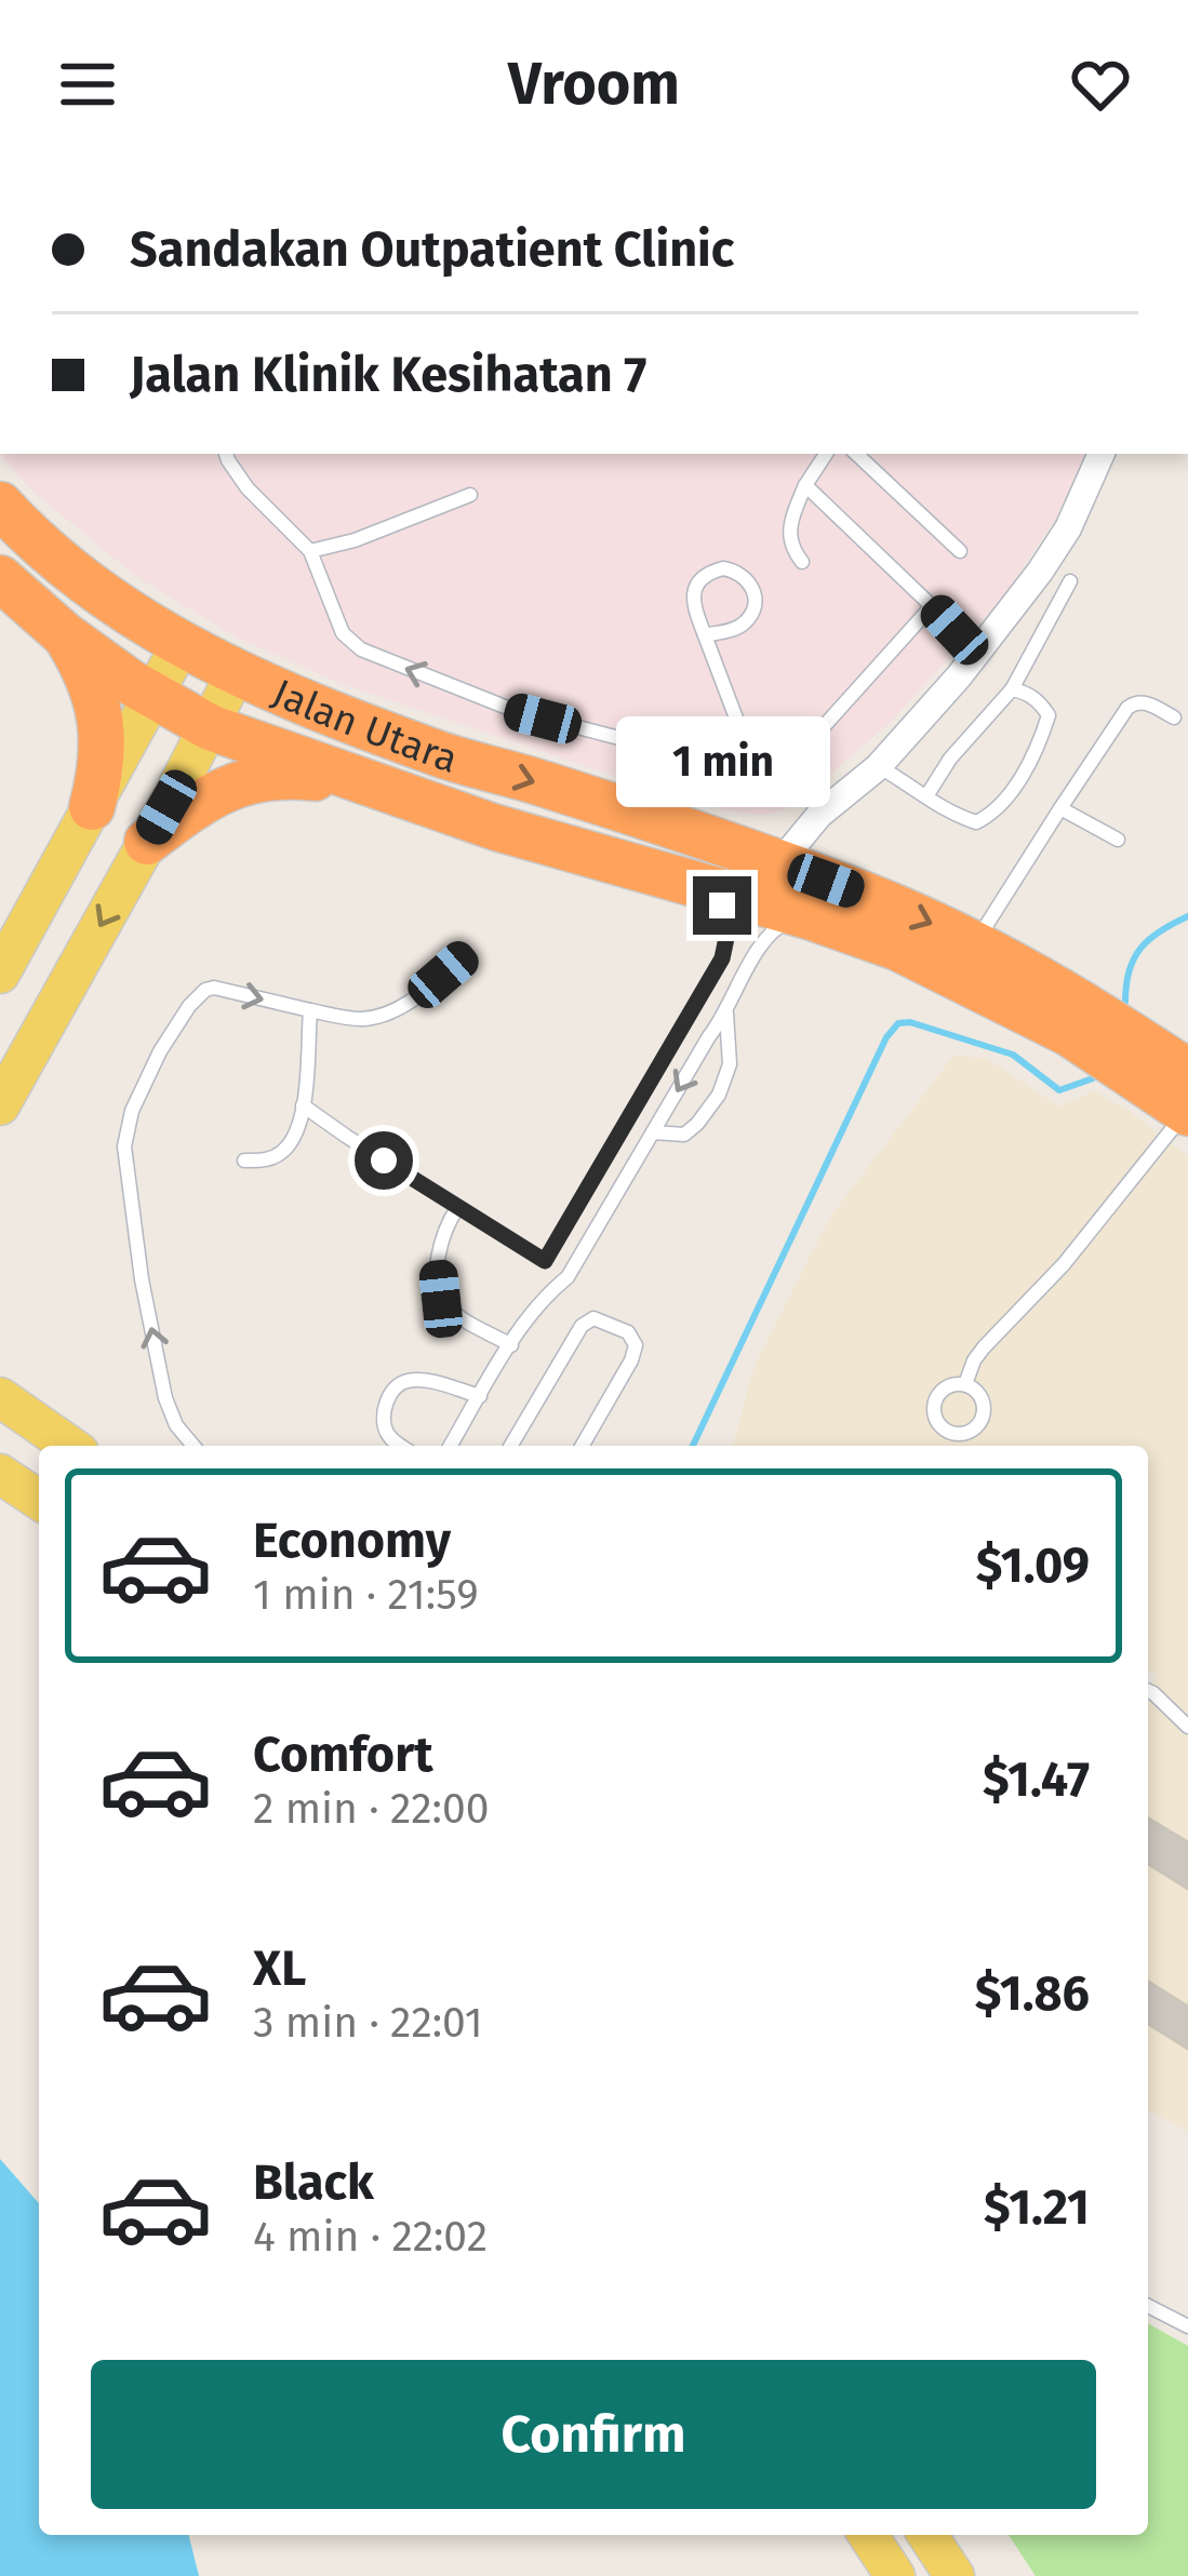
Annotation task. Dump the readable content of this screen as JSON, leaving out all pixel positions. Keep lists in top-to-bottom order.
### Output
{
  "streets": {
    "highway": ["Jalan Utara"]
  },
  "page": {
    "header": "Vroom",
    "banner": ["Sandakan Outpatient Clinic", "Jalan Klinik Kesihatan 7"],
    "bubble": "1 min",
    "list": [
      {
        "name": "Economy",
        "note": "1 min · 21:59",
        "value": "$1.09"
      },
      {
        "name": "Comfort",
        "note": "2 min · 22:00",
        "value": "$1.47"
      },
      {
        "name": "XL",
        "note": "3 min · 22:01",
        "value": "$1.86"
      },
      {
        "name": "Black",
        "note": "4 min · 22:02",
        "value": "$1.21"
      }
    ],
    "buttons": "Confirm"
  }
}
